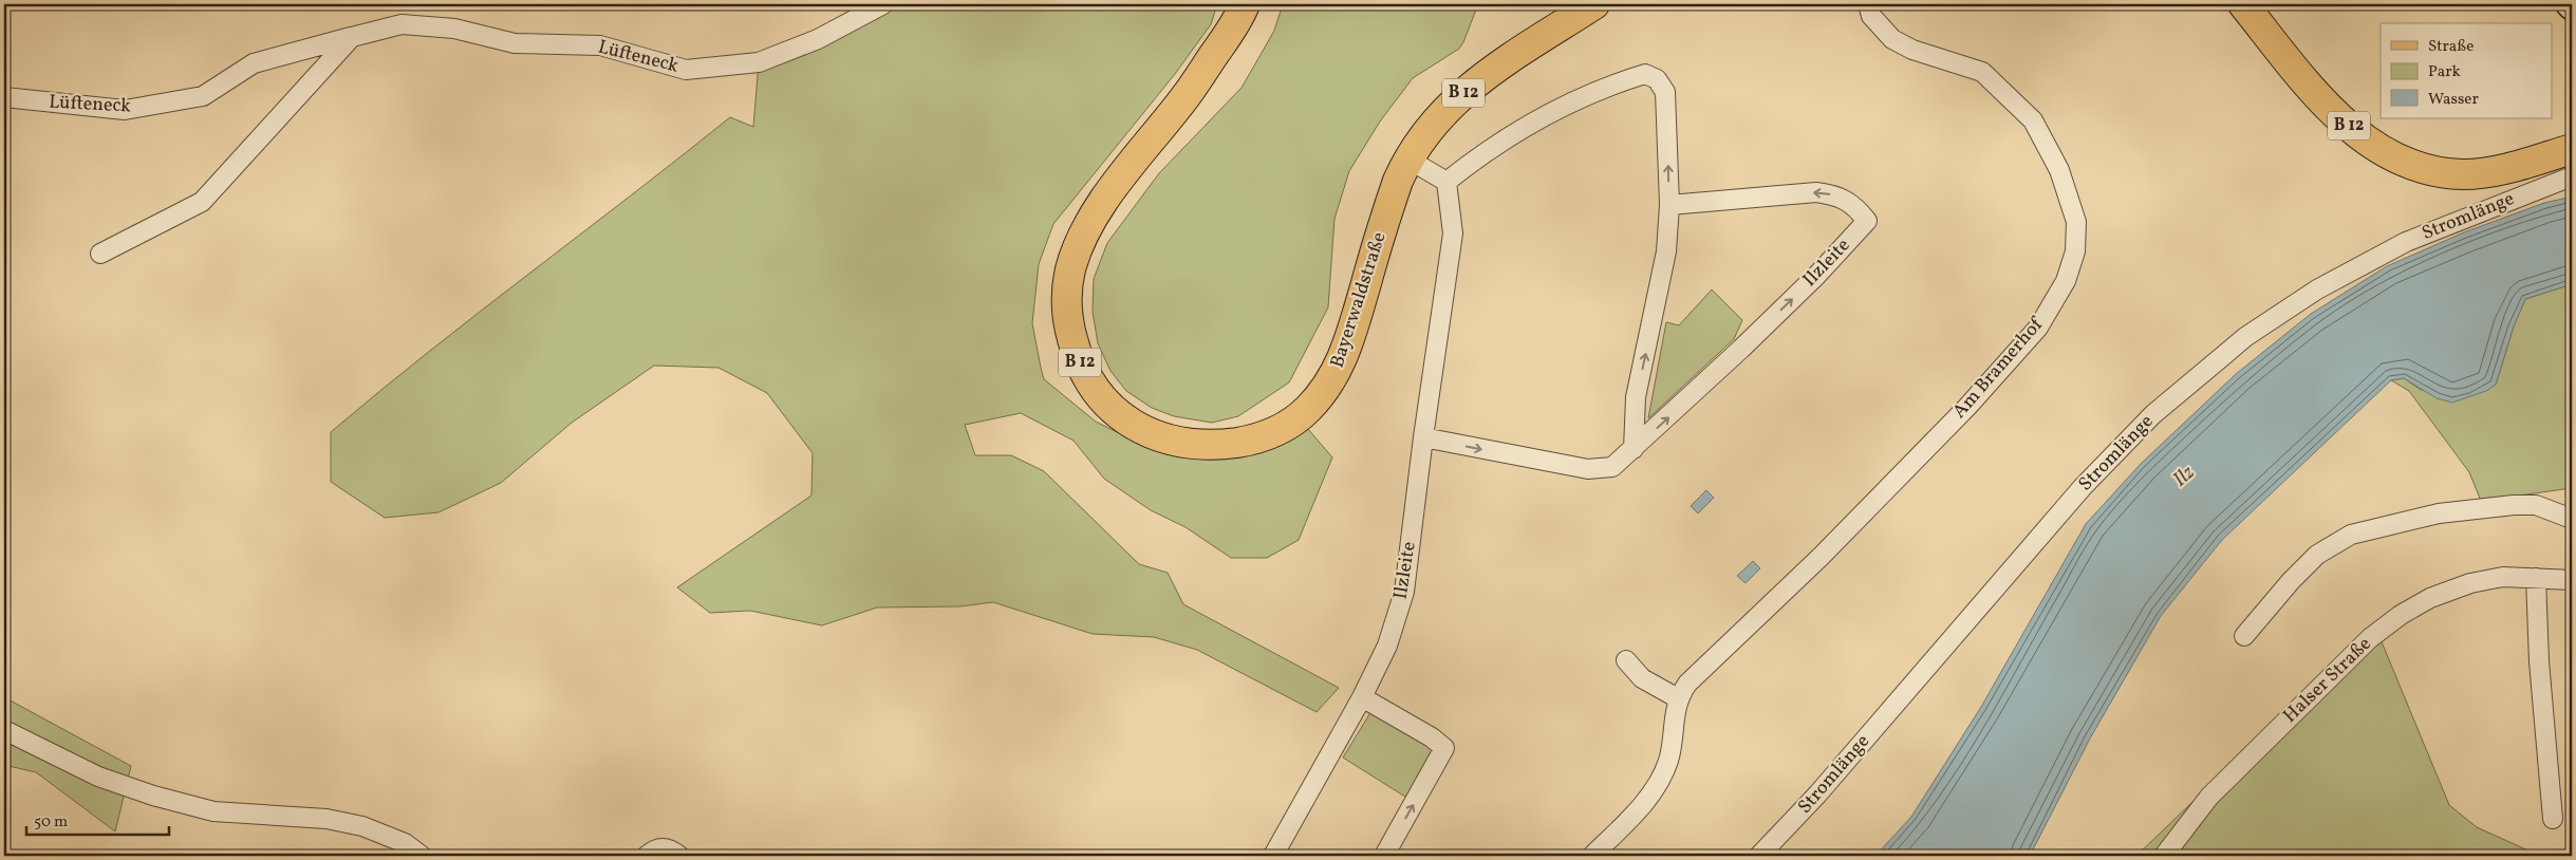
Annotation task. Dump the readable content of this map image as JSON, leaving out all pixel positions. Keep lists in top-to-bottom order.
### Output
{
  "streets": {
    "main road": ["B 12", "Bayerwaldstraße"],
    "street": [
      "Lüfteneck",
      "Stromlänge",
      "Ilzleite",
      "Am Bramerhof",
      "Halser Straße"
    ]
  },
  "water": ["Ilz"],
  "legend": ["Straße", "Park", "Wasser"],
  "scale_bar": "50 m"
}
